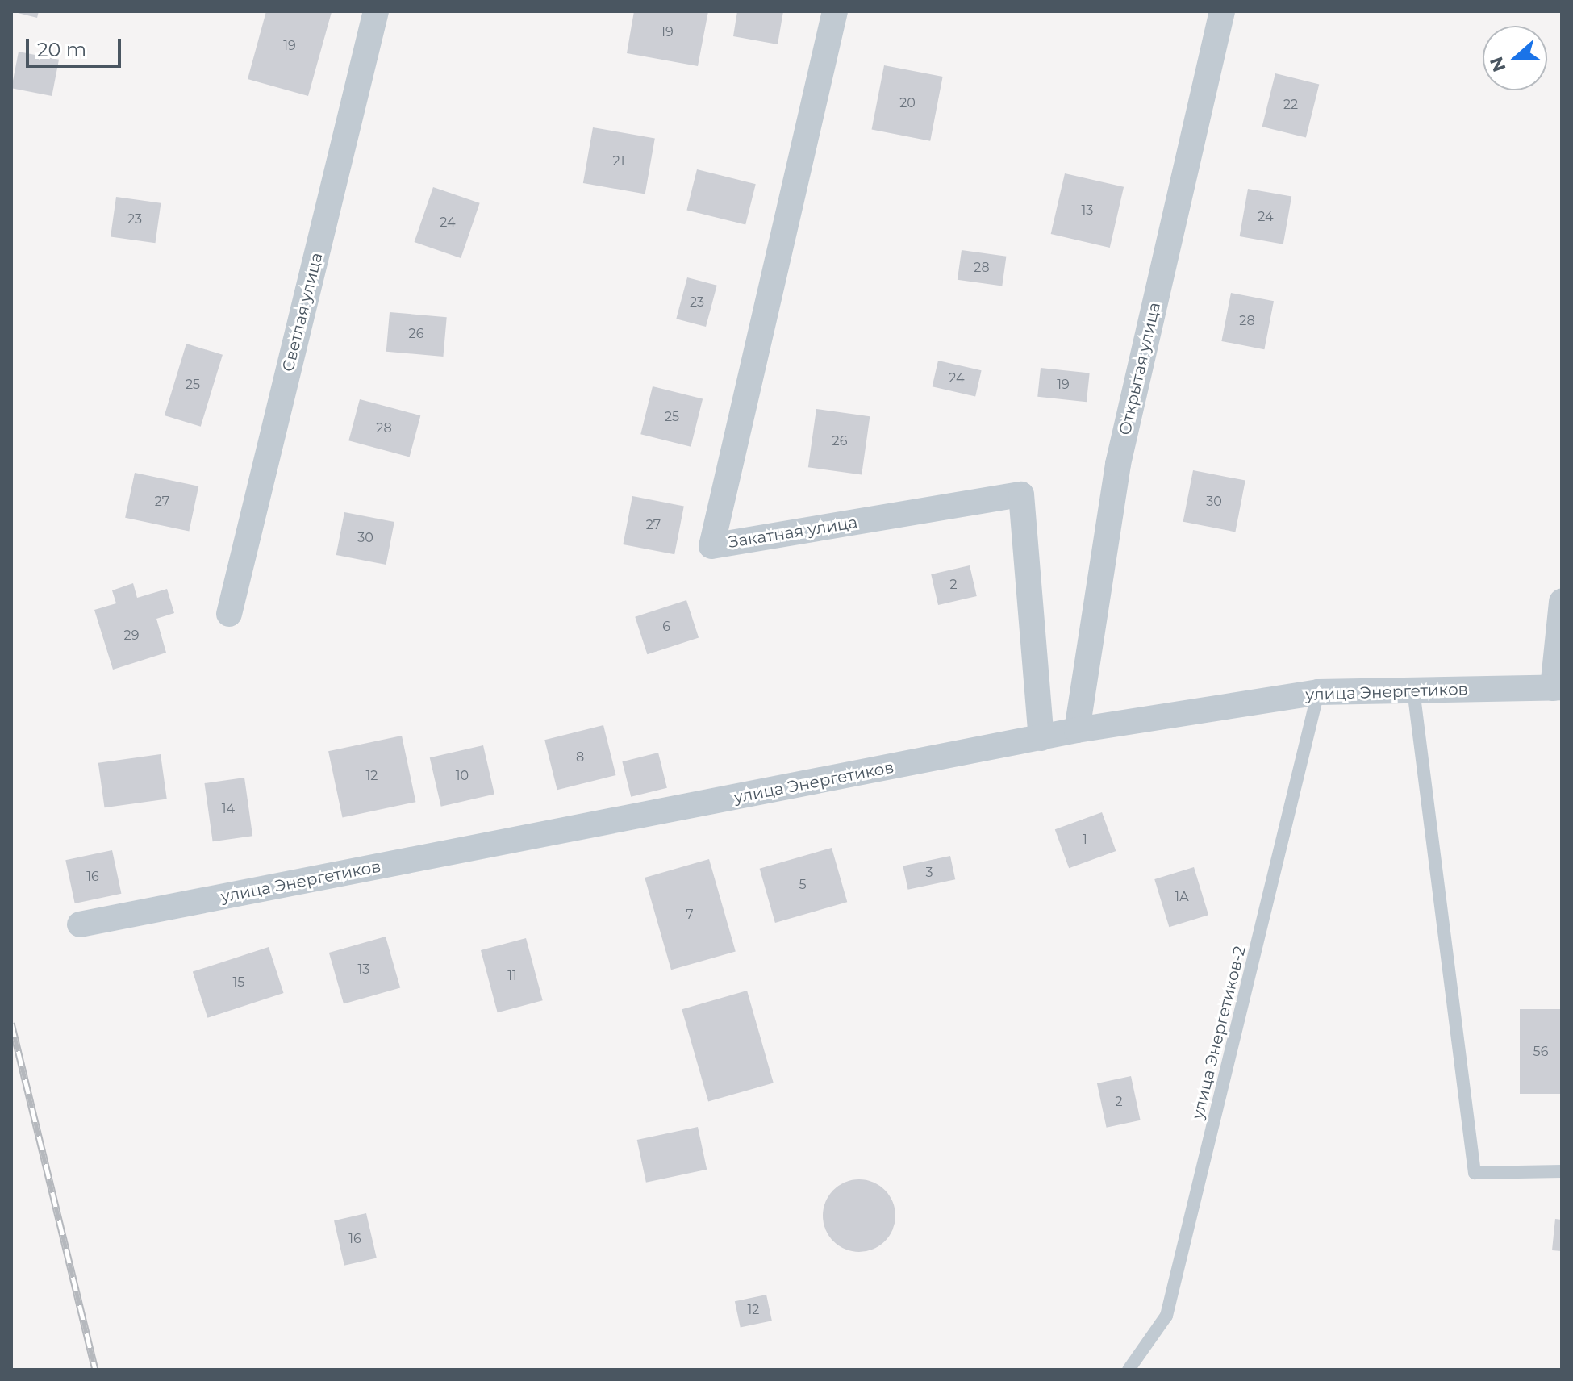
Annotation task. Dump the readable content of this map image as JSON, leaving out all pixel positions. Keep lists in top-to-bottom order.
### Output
{
  "streets": {
    "street": [
      "Светлая улица",
      "Открытая улица",
      "Закатная улица",
      "улица Энергетиков"
    ],
    "lane": ["улица Энергетиков-2"]
  },
  "crossings": [
    ["Открытая улица", "улица Энергетиков"],
    ["Закатная улица", "улица Энергетиков"],
    ["улица Энергетиков", "улица Энергетиков-2"]
  ],
  "house_numbers": [
    "19",
    "19",
    "20",
    "22",
    "21",
    "13",
    "24",
    "23",
    "24",
    "28",
    "23",
    "28",
    "26",
    "24",
    "25",
    "19",
    "25",
    "28",
    "26",
    "27",
    "30",
    "27",
    "30",
    "2",
    "6",
    "29",
    "8",
    "12",
    "10",
    "14",
    "1",
    "3",
    "16",
    "5",
    "1А",
    "7",
    "13",
    "11",
    "15",
    "56",
    "2",
    "16",
    "12"
  ],
  "scale_bar": "20 m",
  "north": "left"
}
